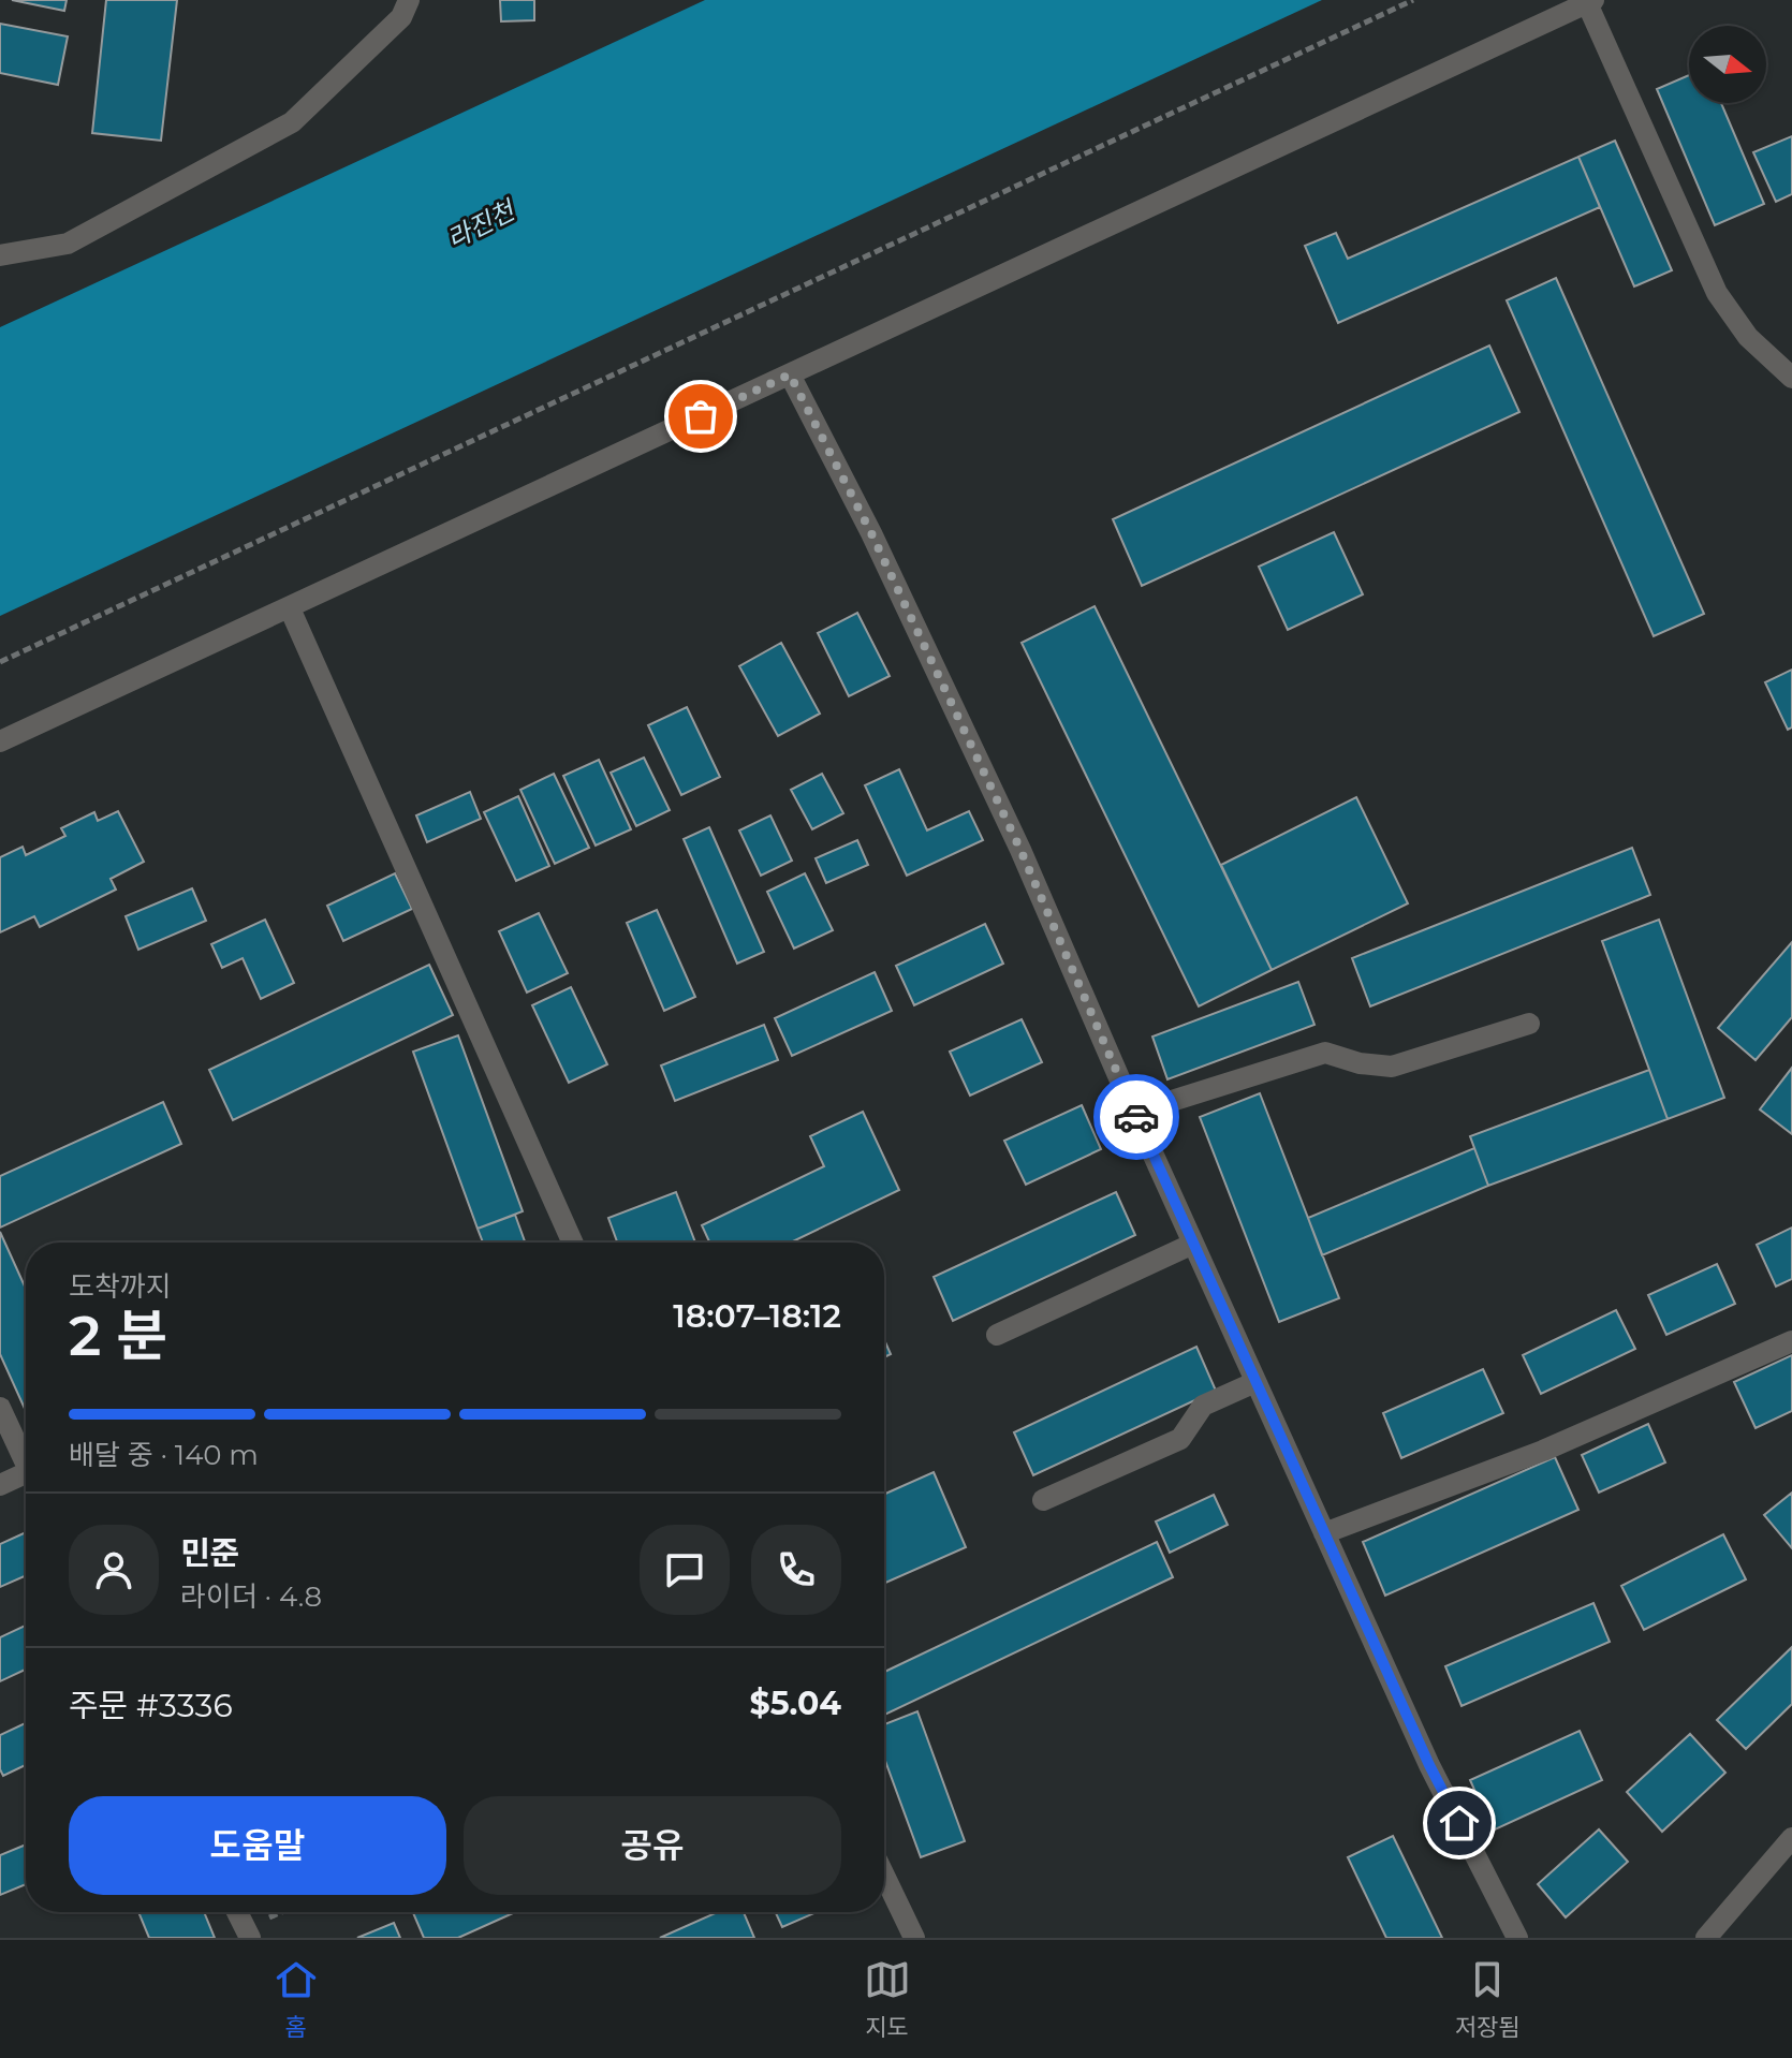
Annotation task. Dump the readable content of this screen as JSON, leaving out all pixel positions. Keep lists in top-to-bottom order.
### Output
{
  "water": ["라진천"],
  "north": "right",
  "page": {
    "heading": ["2 분", "도착까지", "18:07–18:12"],
    "panel": [
      "민준",
      "라이더 · 4.8",
      "주문 #3336",
      "$5.04"
    ],
    "bar": "배달 중 · 140 m",
    "buttons": ["도움말", "공유"],
    "tabs": ["홈", "지도", "저장됨"]
  }
}
